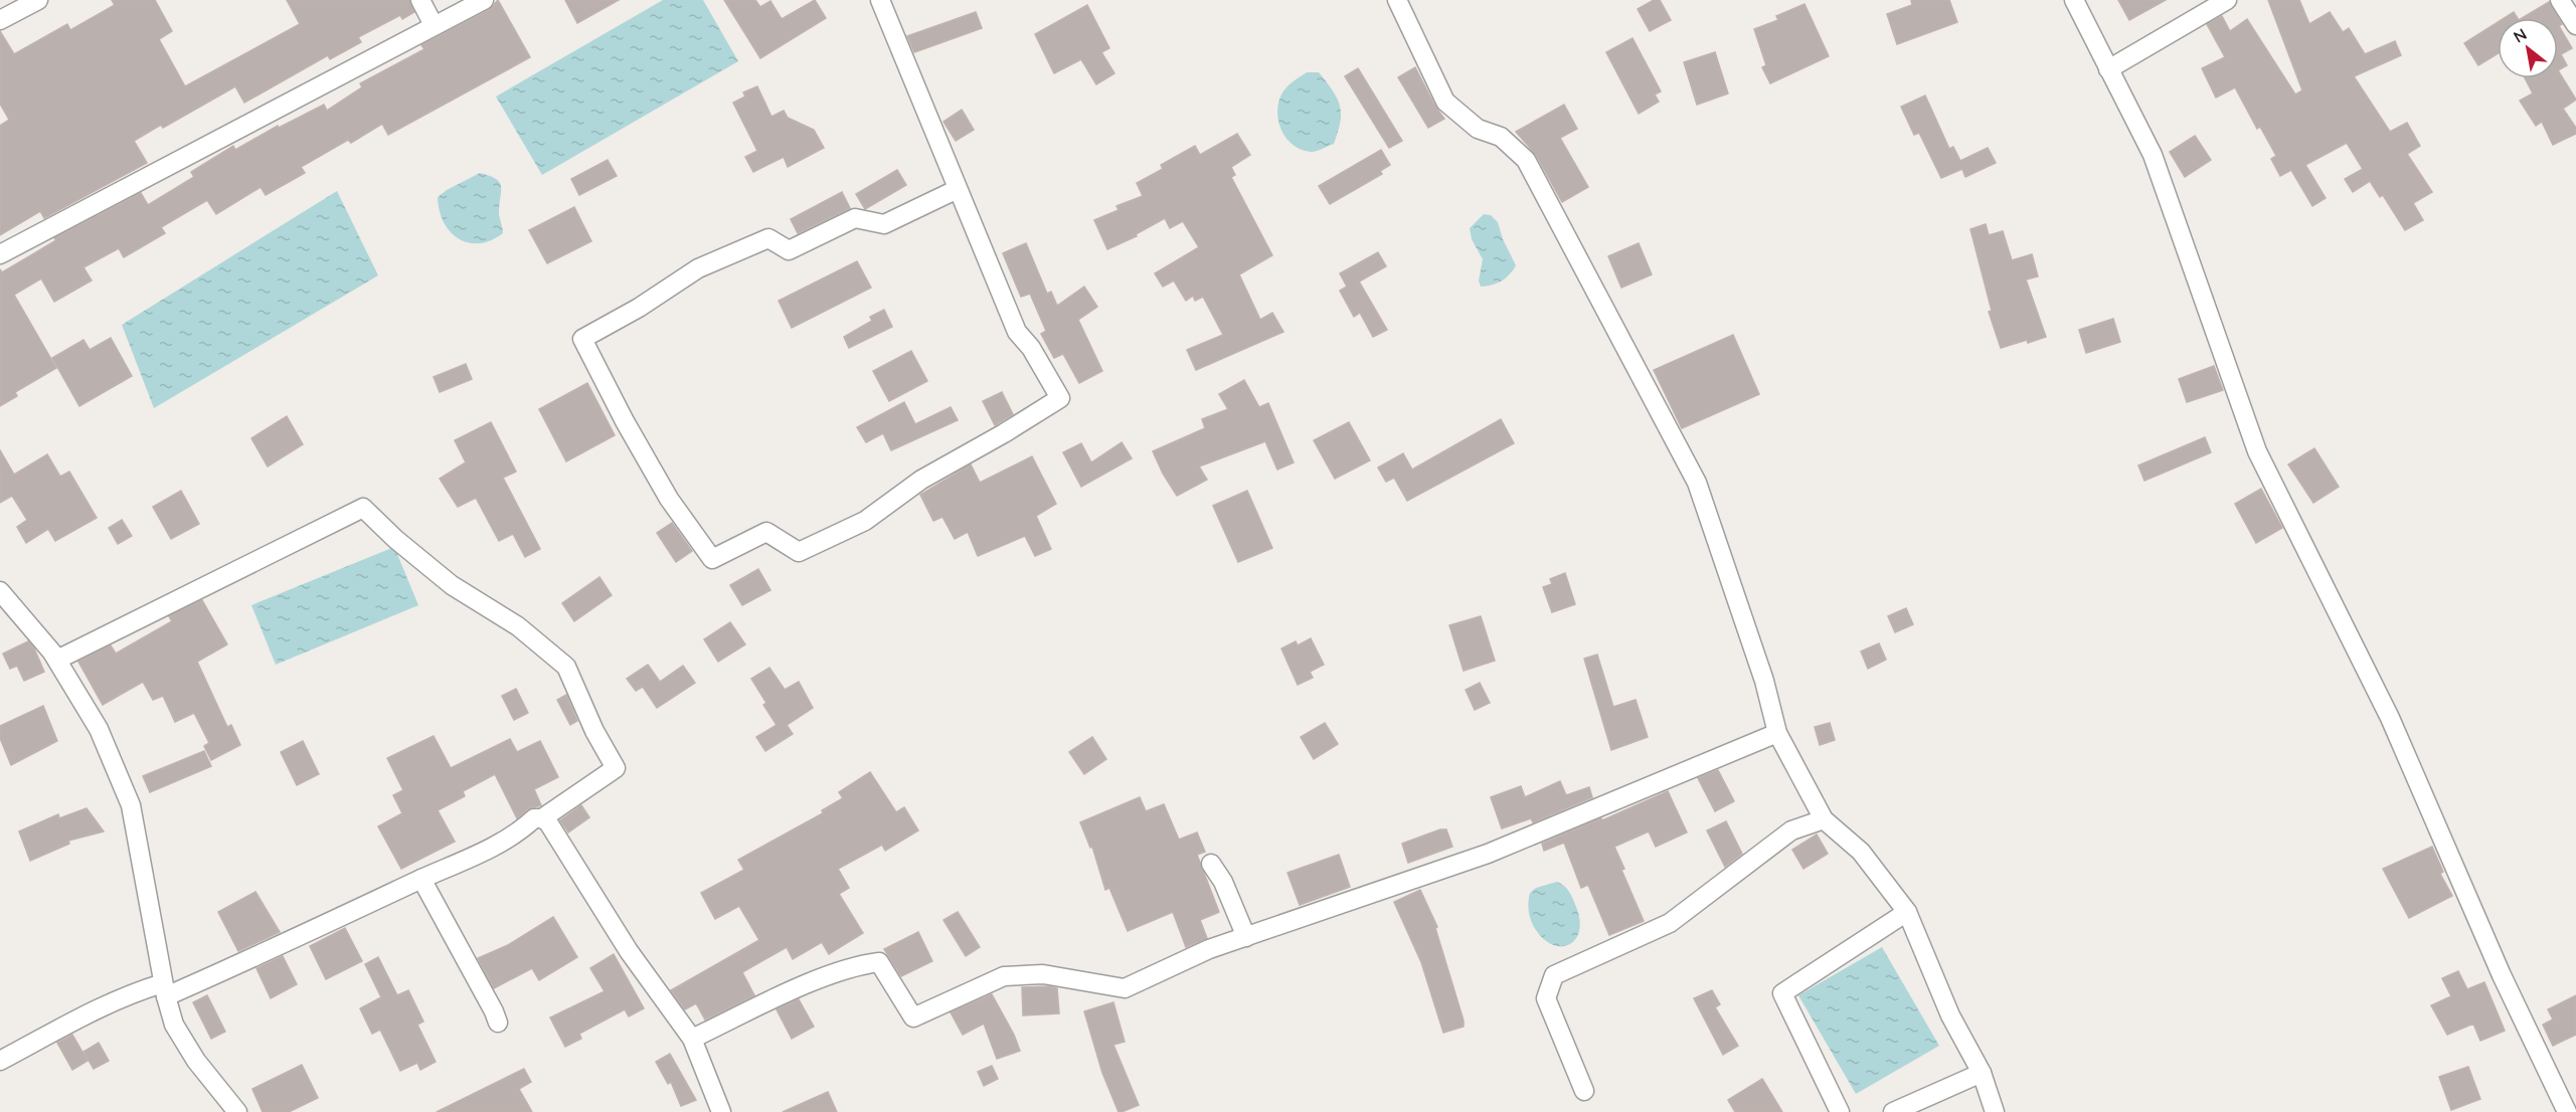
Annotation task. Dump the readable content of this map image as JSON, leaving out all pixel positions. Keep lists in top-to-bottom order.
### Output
{
  "north": "top left"
}
